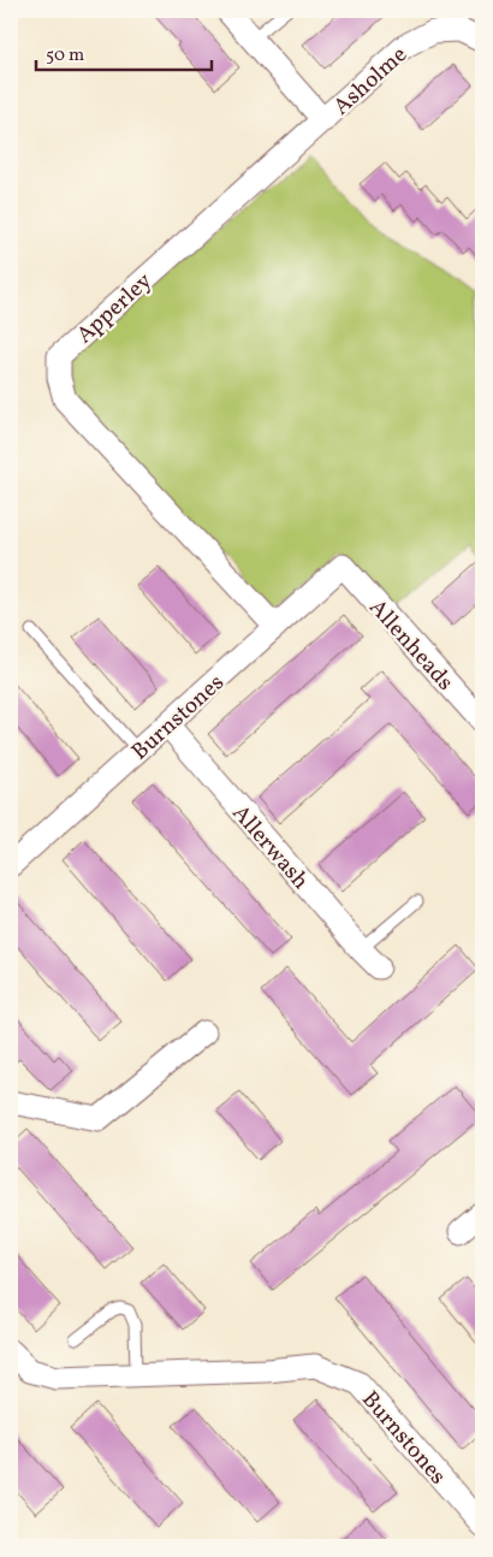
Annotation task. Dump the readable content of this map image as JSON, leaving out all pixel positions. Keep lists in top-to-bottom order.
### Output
{
  "streets": {
    "street": [
      "Asholme",
      "Apperley",
      "Allenheads",
      "Burnstones",
      "Allerwash"
    ]
  },
  "crossings": [
    ["Asholme", "Apperley"],
    ["Apperley", "Burnstones"],
    ["Allenheads", "Burnstones"],
    ["Burnstones", "Allerwash"]
  ],
  "scale_bar": "50 m"
}
